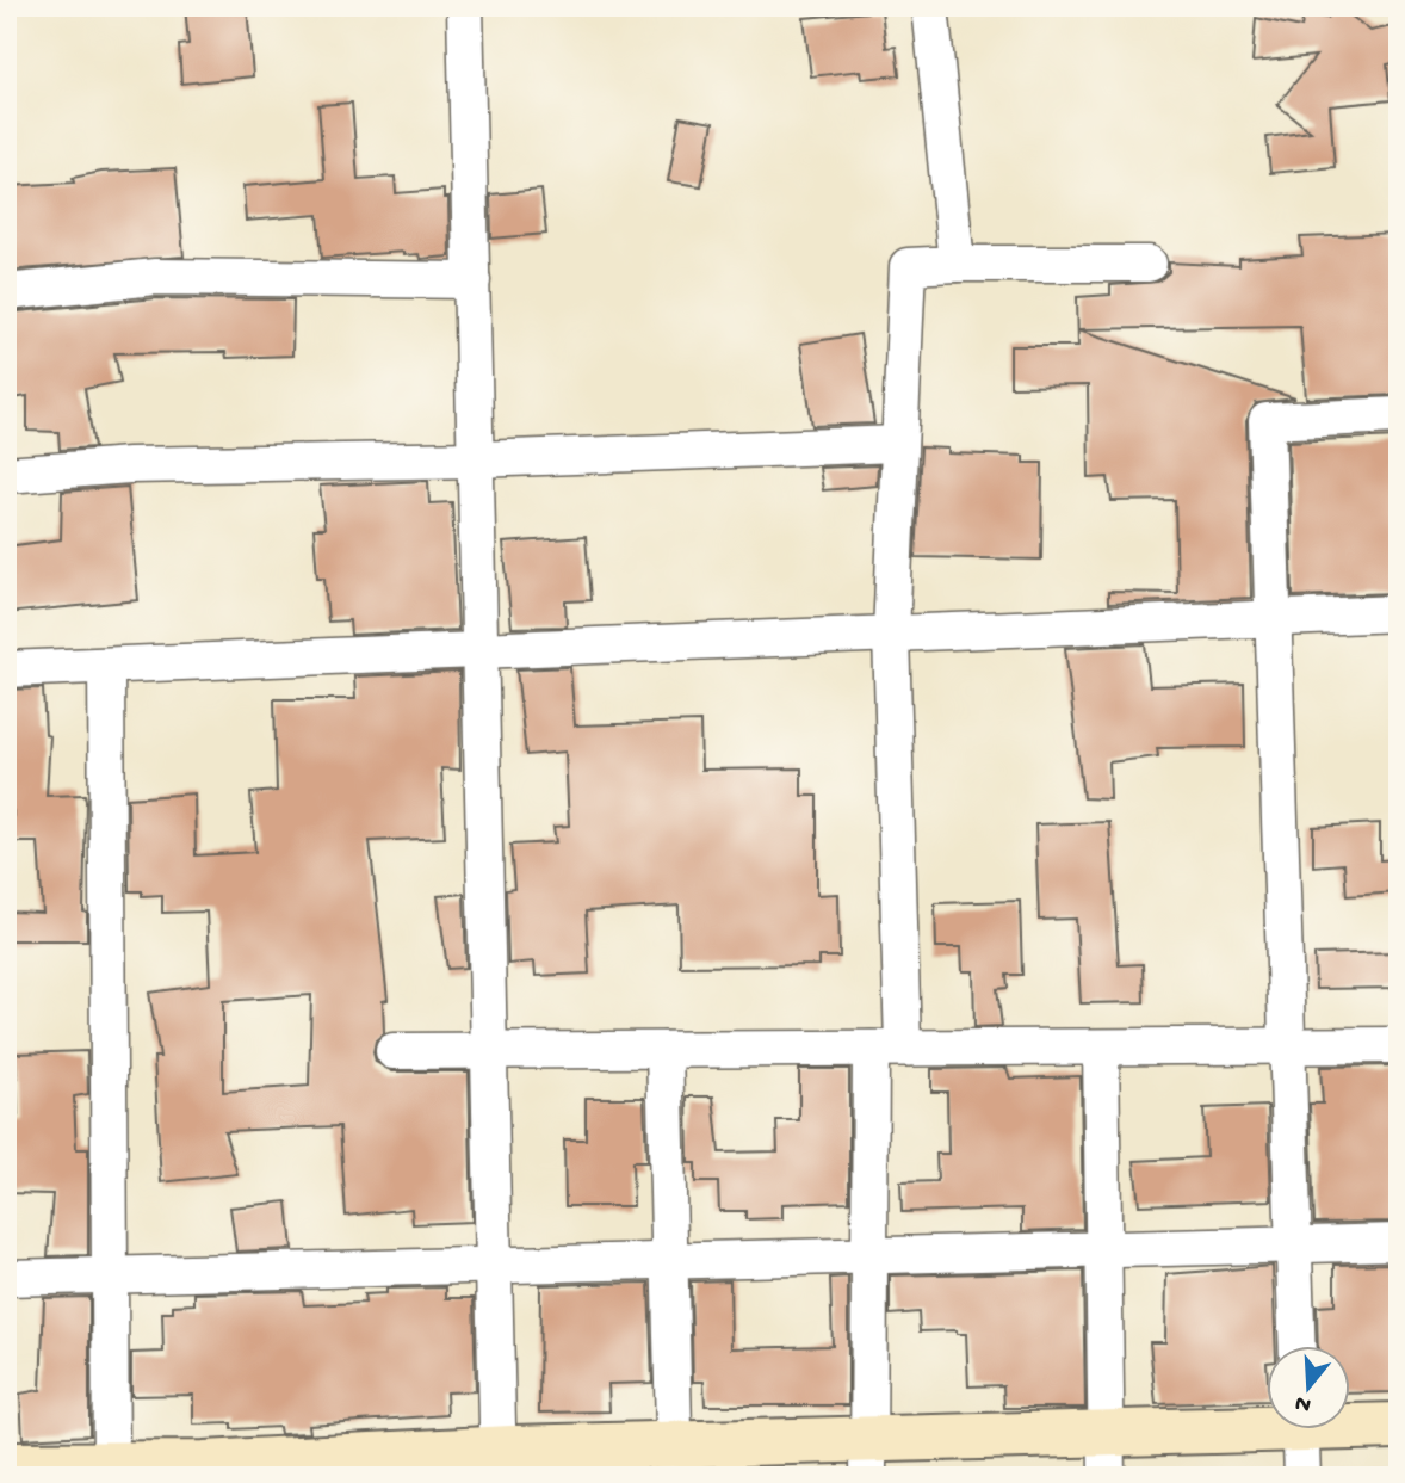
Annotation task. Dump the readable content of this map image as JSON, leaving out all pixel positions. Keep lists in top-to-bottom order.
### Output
{
  "north": "bottom"
}
